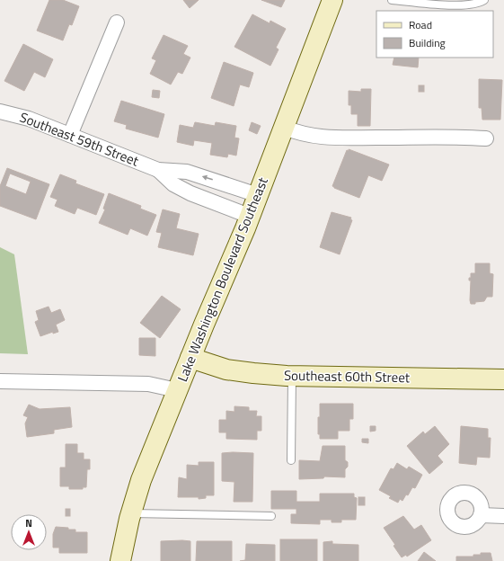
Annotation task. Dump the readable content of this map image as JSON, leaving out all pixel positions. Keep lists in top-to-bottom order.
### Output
{
  "streets": {
    "main road": ["Lake Washington Boulevard Southeast", "Southeast 60th Street"],
    "street": ["Southeast 59th Street"]
  },
  "crossings": [
    ["Southeast 59th Street", "Lake Washington Boulevard Southeast"],
    ["Lake Washington Boulevard Southeast", "Southeast 60th Street"]
  ],
  "legend": ["Road", "Building"],
  "north": "top"
}
